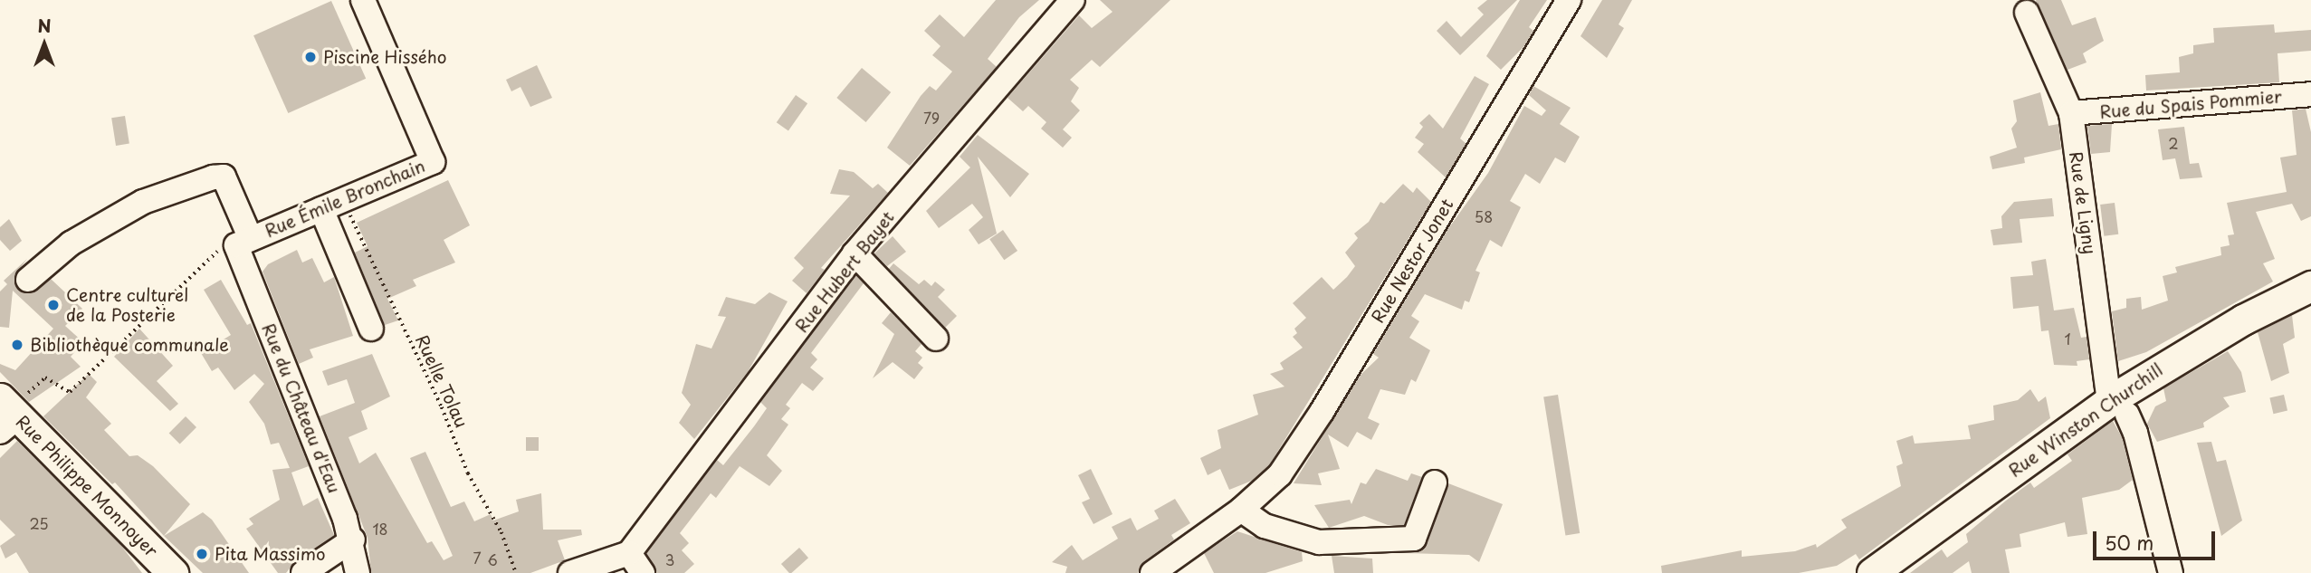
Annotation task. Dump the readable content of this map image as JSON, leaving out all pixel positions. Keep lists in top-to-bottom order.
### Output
{
  "streets": {
    "main road": ["Rue Winston Churchill", "Rue Philippe Monnoyer"],
    "street": [
      "Rue du Spais Pommier",
      "Rue Émile Bronchain",
      "Rue de Ligny",
      "Rue Nestor Jonet",
      "Rue Hubert Bayet",
      "Rue du Château d'Eau"
    ],
    "path": ["Ruelle Tolau"]
  },
  "crossings": [
    ["Rue du Spais Pommier", "Rue de Ligny"],
    ["Rue Émile Bronchain", "Ruelle Tolau"],
    ["Rue Émile Bronchain", "Rue du Château d'Eau"],
    ["Rue de Ligny", "Rue Winston Churchill"]
  ],
  "places": [
    "Piscine Hissého",
    "Centre culturel de la Posterie",
    "Bibliothèque communale",
    "Pita Massimo"
  ],
  "house_numbers": [
    "79",
    "2",
    "58",
    "1",
    "25",
    "18",
    "7",
    "6",
    "3"
  ],
  "scale_bar": "50 m",
  "north": "top"
}
